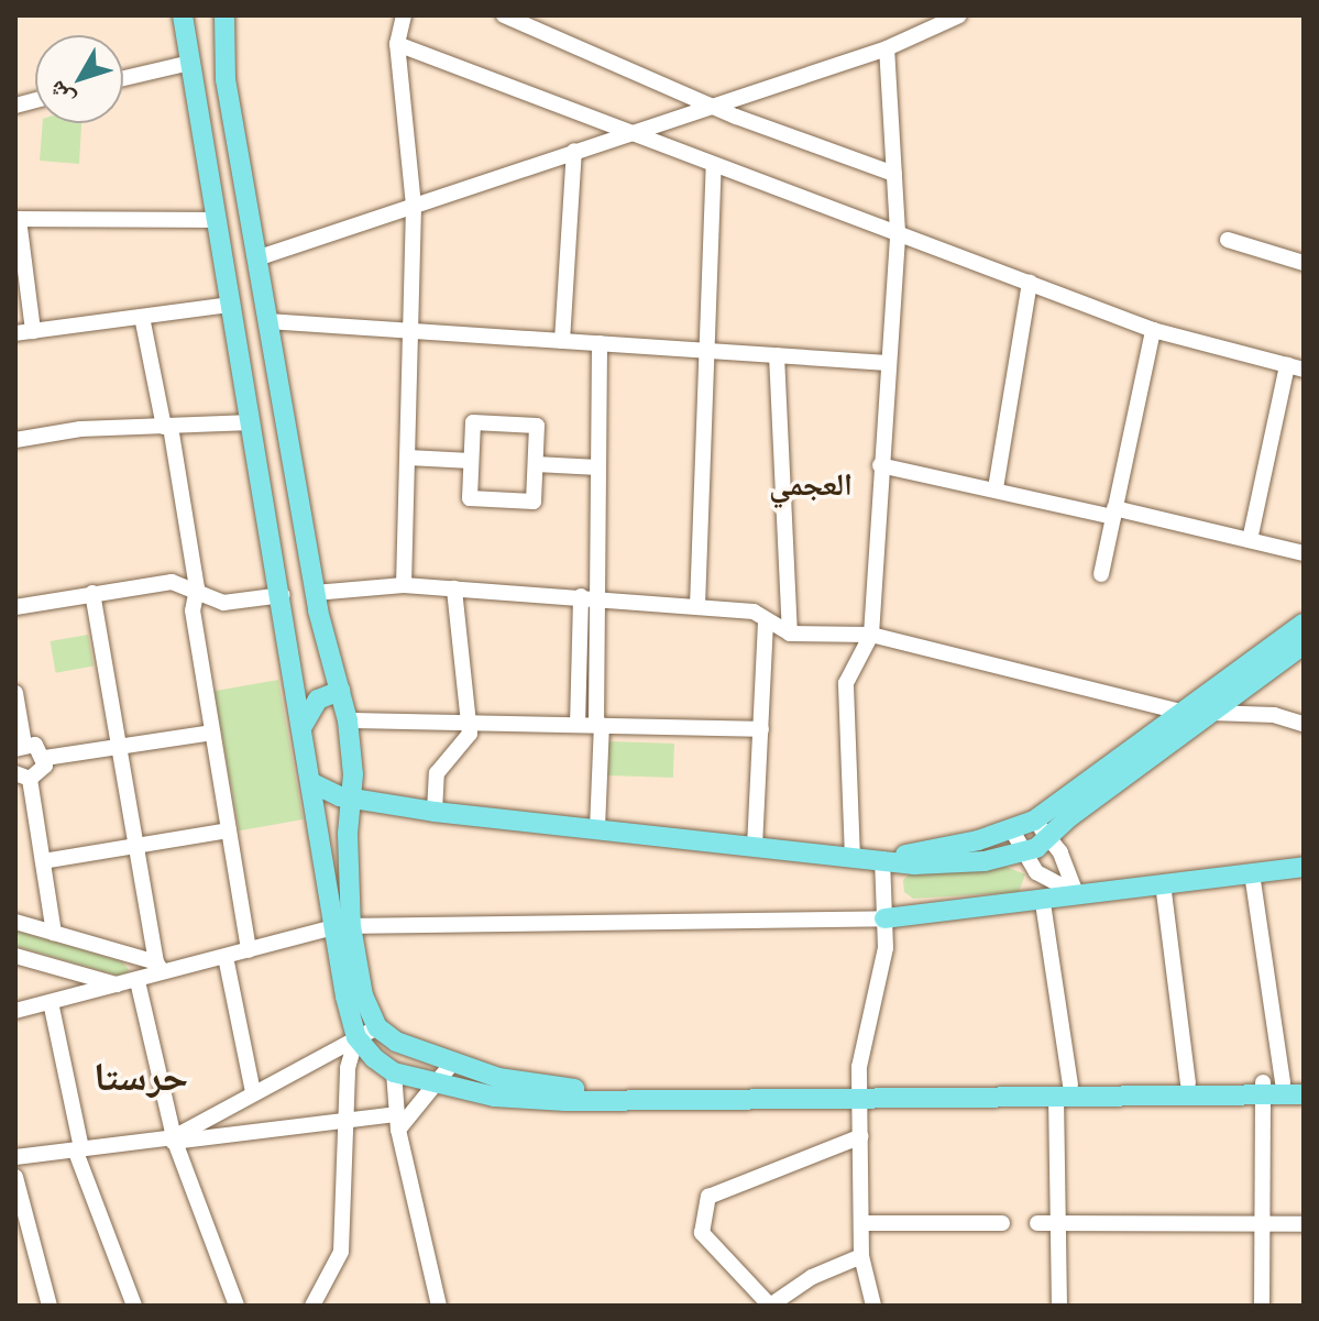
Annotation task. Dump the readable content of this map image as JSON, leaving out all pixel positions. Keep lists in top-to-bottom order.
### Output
{
  "districts": ["العجمي", "حرستا"],
  "north": "bottom left"
}
